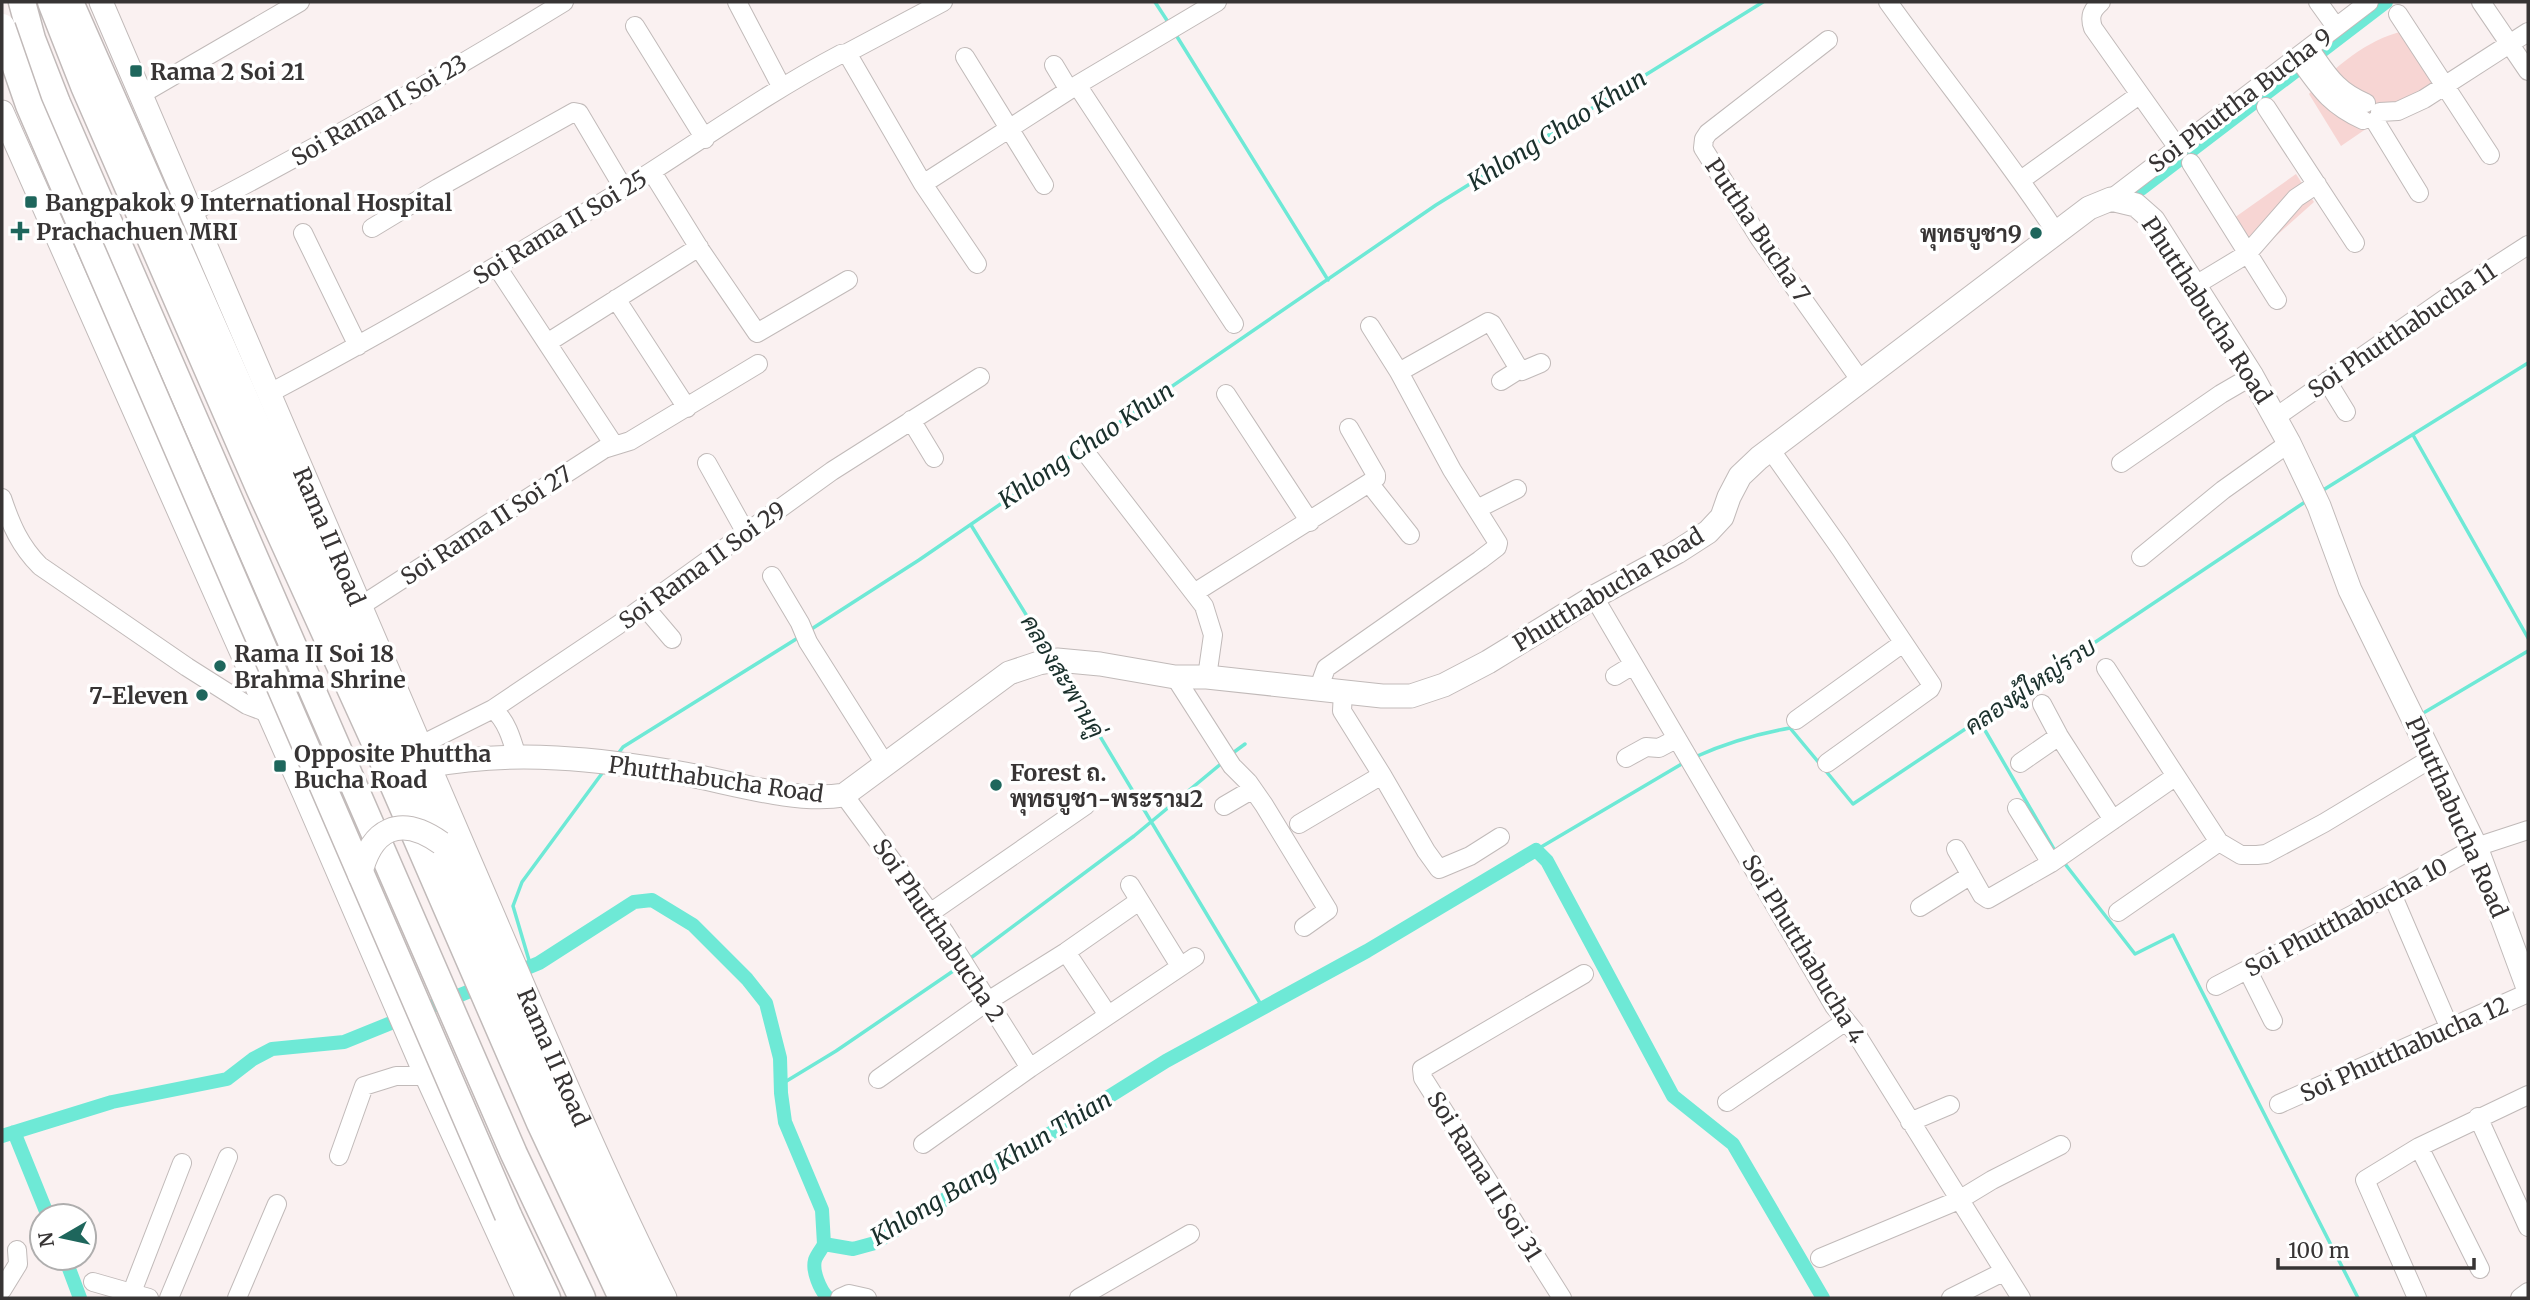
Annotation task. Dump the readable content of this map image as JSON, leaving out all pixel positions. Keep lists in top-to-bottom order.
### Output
{
  "streets": {
    "highway": ["Rama II Road"],
    "main road": ["Phutthabucha Road"],
    "street": [
      "Soi Phuttha Bucha 9",
      "Soi Rama II Soi 23",
      "Soi Rama II Soi 25",
      "Puttha Bucha 7",
      "Soi Phutthabucha 11",
      "Soi Rama II Soi 27",
      "Soi Rama II Soi 29",
      "Soi Phutthabucha 10",
      "Soi Phutthabucha 2",
      "Soi Phutthabucha 4",
      "Soi Phutthabucha 12",
      "Soi Rama II Soi 31"
    ]
  },
  "crossings": [
    ["Soi Phuttha Bucha 9", "Phutthabucha Road"],
    ["Soi Rama II Soi 23", "Rama II Road"],
    ["Soi Rama II Soi 25", "Rama II Road"],
    ["Puttha Bucha 7", "Phutthabucha Road"],
    ["Phutthabucha Road", "Soi Phutthabucha 11"],
    ["Phutthabucha Road", "Rama II Road"],
    ["Phutthabucha Road", "Soi Rama II Soi 29"],
    ["Phutthabucha Road", "Soi Phutthabucha 10"],
    ["Phutthabucha Road", "Soi Phutthabucha 2"],
    ["Phutthabucha Road", "Soi Phutthabucha 4"],
    ["Soi Rama II Soi 27", "Rama II Road"],
    ["Rama II Road", "Soi Rama II Soi 29"]
  ],
  "water": [
    "Khlong Chao Khun",
    "คลองสะพานคู่",
    "คลองผู้ใหญ่รวบ",
    "Khlong Bang Khun Thian"
  ],
  "places": {
    "transit": ["Rama 2 Soi 21", "Bangpakok 9 International Hospital", "Opposite Phuttha Bucha Road"],
    "health": ["Prachachuen MRI"],
    "other": [
      "พุทธบูชา9",
      "Rama II Soi 18 Brahma Shrine",
      "7-Eleven",
      "Forest ถ. พุทธบูชา-พระราม2"
    ]
  },
  "scale_bar": "100 m",
  "north": "left"
}
